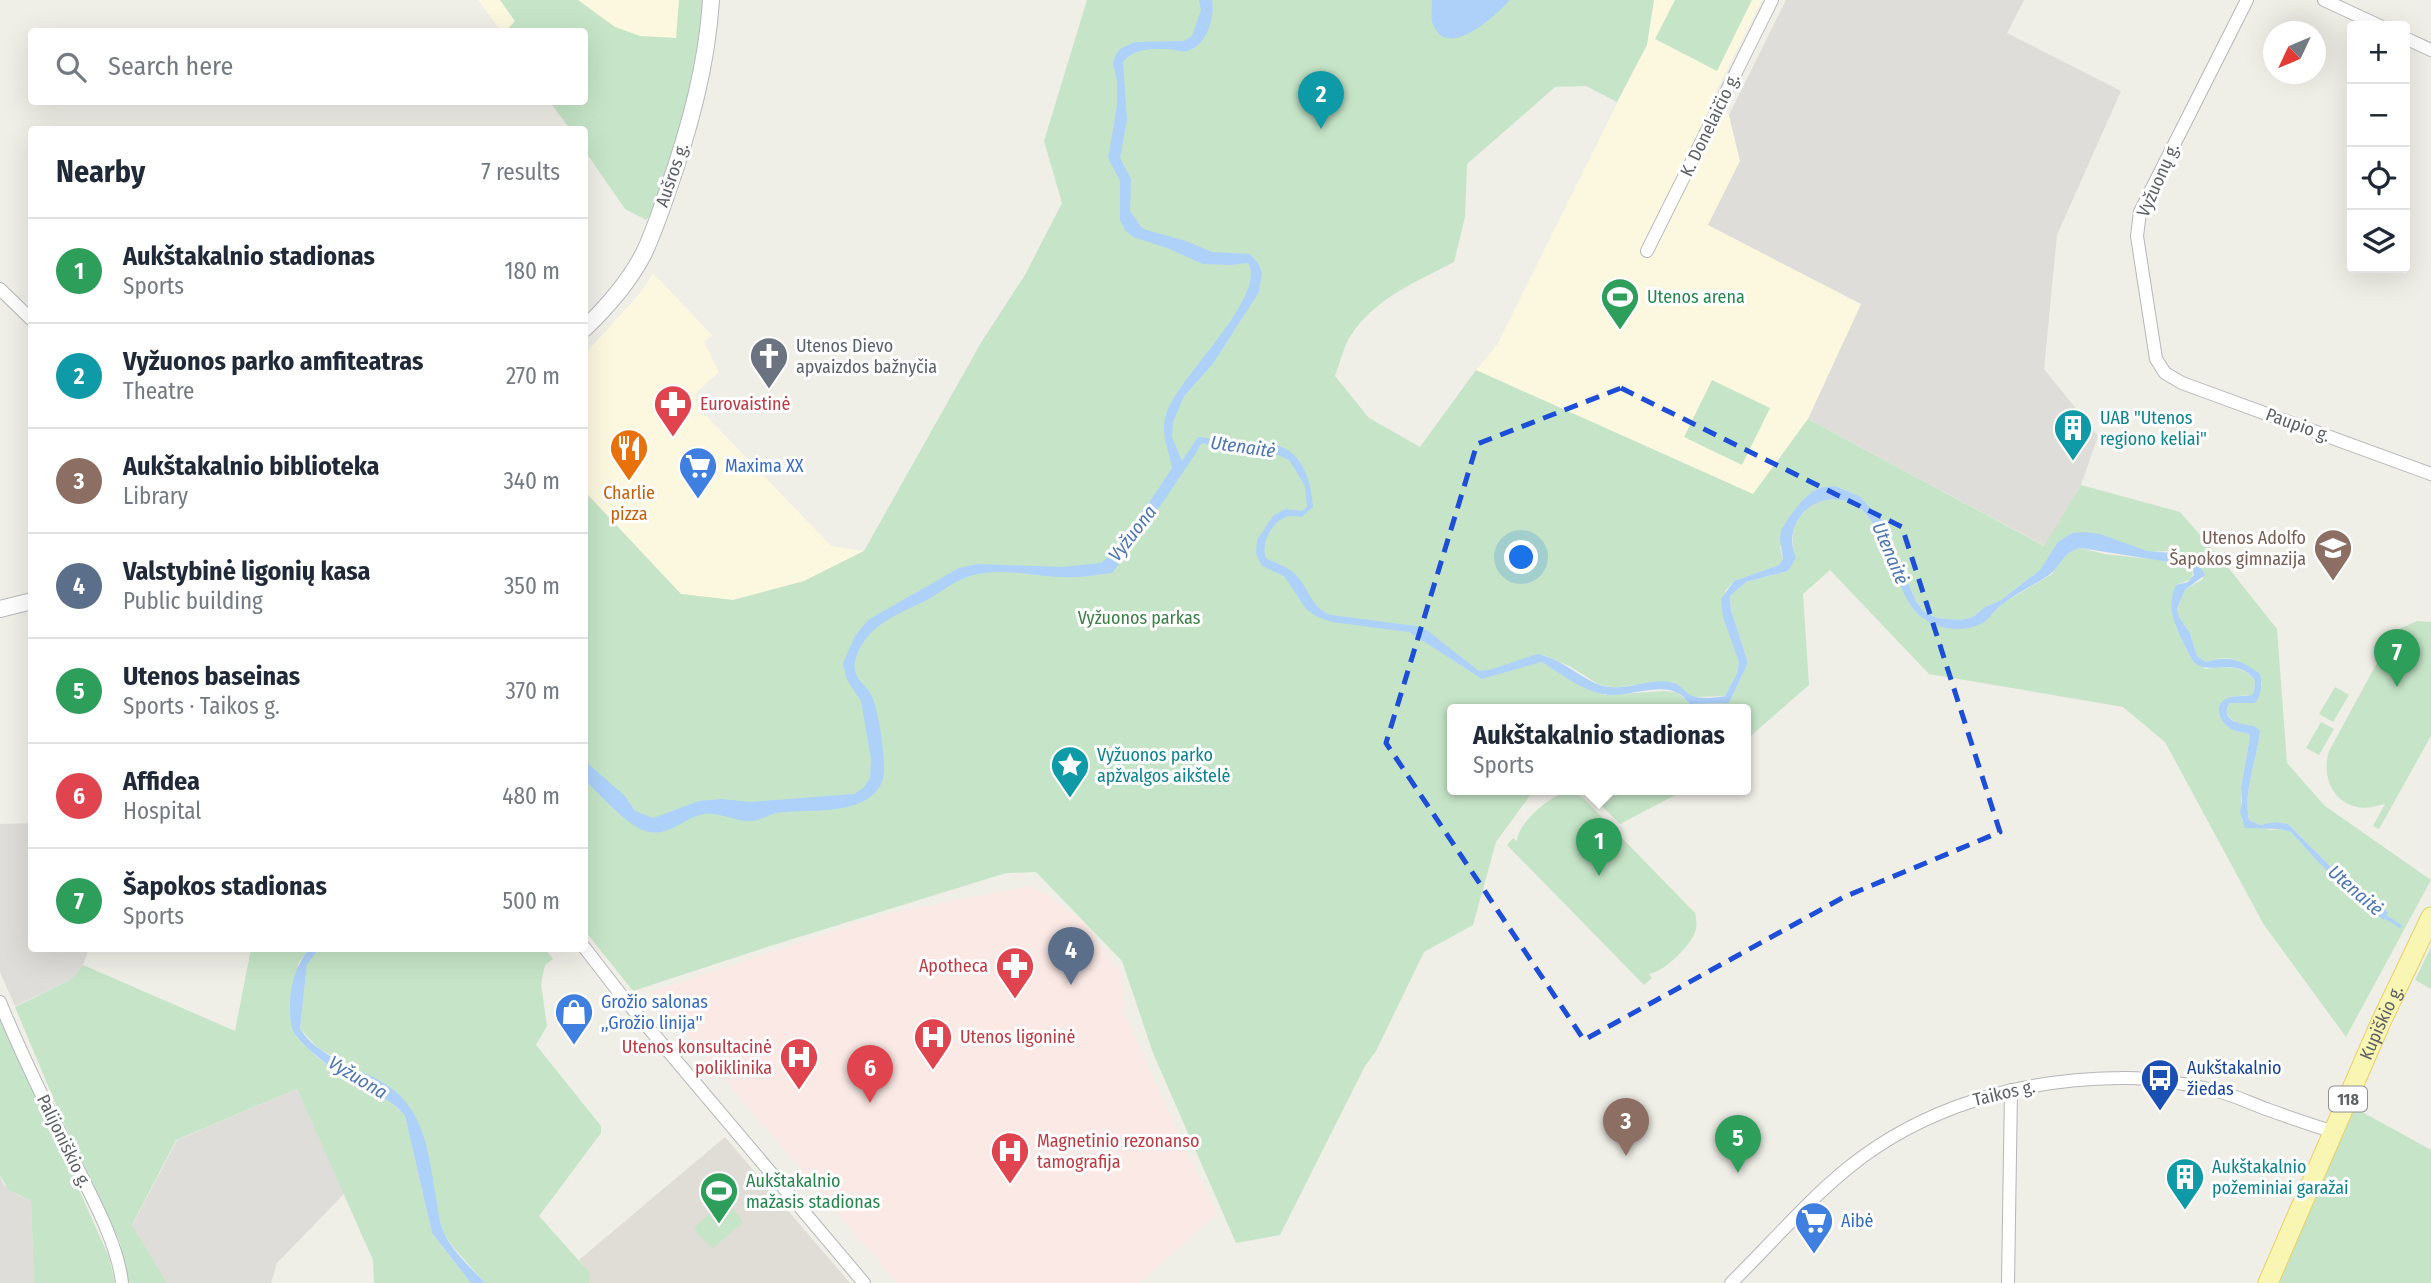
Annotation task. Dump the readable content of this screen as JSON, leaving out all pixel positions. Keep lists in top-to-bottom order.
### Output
{
  "streets": {
    "main road": ["Kupiškio g.", "118"],
    "street": [
      "K. Donelaičio g.",
      "Aušros g.",
      "Vyžuonų g.",
      "Paupio g.",
      "Taikos g.",
      "Palijoniškio g."
    ]
  },
  "crossings": [
    ["Vyžuonų g.", "Paupio g."],
    ["Kupiškio g.", "Taikos g."]
  ],
  "water": ["Utenaitė", "Vyžuona"],
  "parks": ["Vyžuonos parkas"],
  "places": {
    "sports": ["Utenos arena", "Aukštakalnio mažasis stadionas"],
    "church": ["Utenos Dievo apvaizdos bažnyčia"],
    "pharmacy": ["Eurovaistinė", "Apotheca"],
    "building": ["UAB \"Utenos regiono keliai\"", "Aukštakalnio požeminiai garažai"],
    "restaurant": ["Charlie pizza"],
    "supermarket": ["Maxima XX", "Aibė"],
    "school or university": ["Utenos Adolfo Šapokos gimnazija"],
    "place": ["Vyžuonos parko apžvalgos aikštelė"],
    "shop": ["Grožio salonas ,,Grožio linija''"],
    "hospital": ["Utenos ligoninė", "Utenos konsultacinė poliklinika", "Magnetinio rezonanso tamografija"],
    "bus stop": ["Aukštakalnio žiedas"]
  },
  "north": "bottom left",
  "page": {
    "map_buttons": ["+", "−"],
    "search": "Search here",
    "pins": [
      "2",
      "7",
      "1",
      "4",
      "6",
      "3",
      "5"
    ],
    "heading": ["Nearby", "7 results"],
    "list": [
      {
        "mark": "1",
        "name": "Aukštakalnio stadionas",
        "note": "Sports",
        "value": "180 m"
      },
      {
        "mark": "2",
        "name": "Vyžuonos parko amfiteatras",
        "note": "Theatre",
        "value": "270 m"
      },
      {
        "mark": "3",
        "name": "Aukštakalnio biblioteka",
        "note": "Library",
        "value": "340 m"
      },
      {
        "mark": "4",
        "name": "Valstybinė ligonių kasa",
        "note": "Public building",
        "value": "350 m"
      },
      {
        "mark": "5",
        "name": "Utenos baseinas",
        "note": "Sports · Taikos g.",
        "value": "370 m"
      },
      {
        "mark": "6",
        "name": "Affidea",
        "note": "Hospital",
        "value": "480 m"
      },
      {
        "mark": "7",
        "name": "Šapokos stadionas",
        "note": "Sports",
        "value": "500 m"
      }
    ],
    "popup": ["Aukštakalnio stadionas", "Sports"]
  }
}
